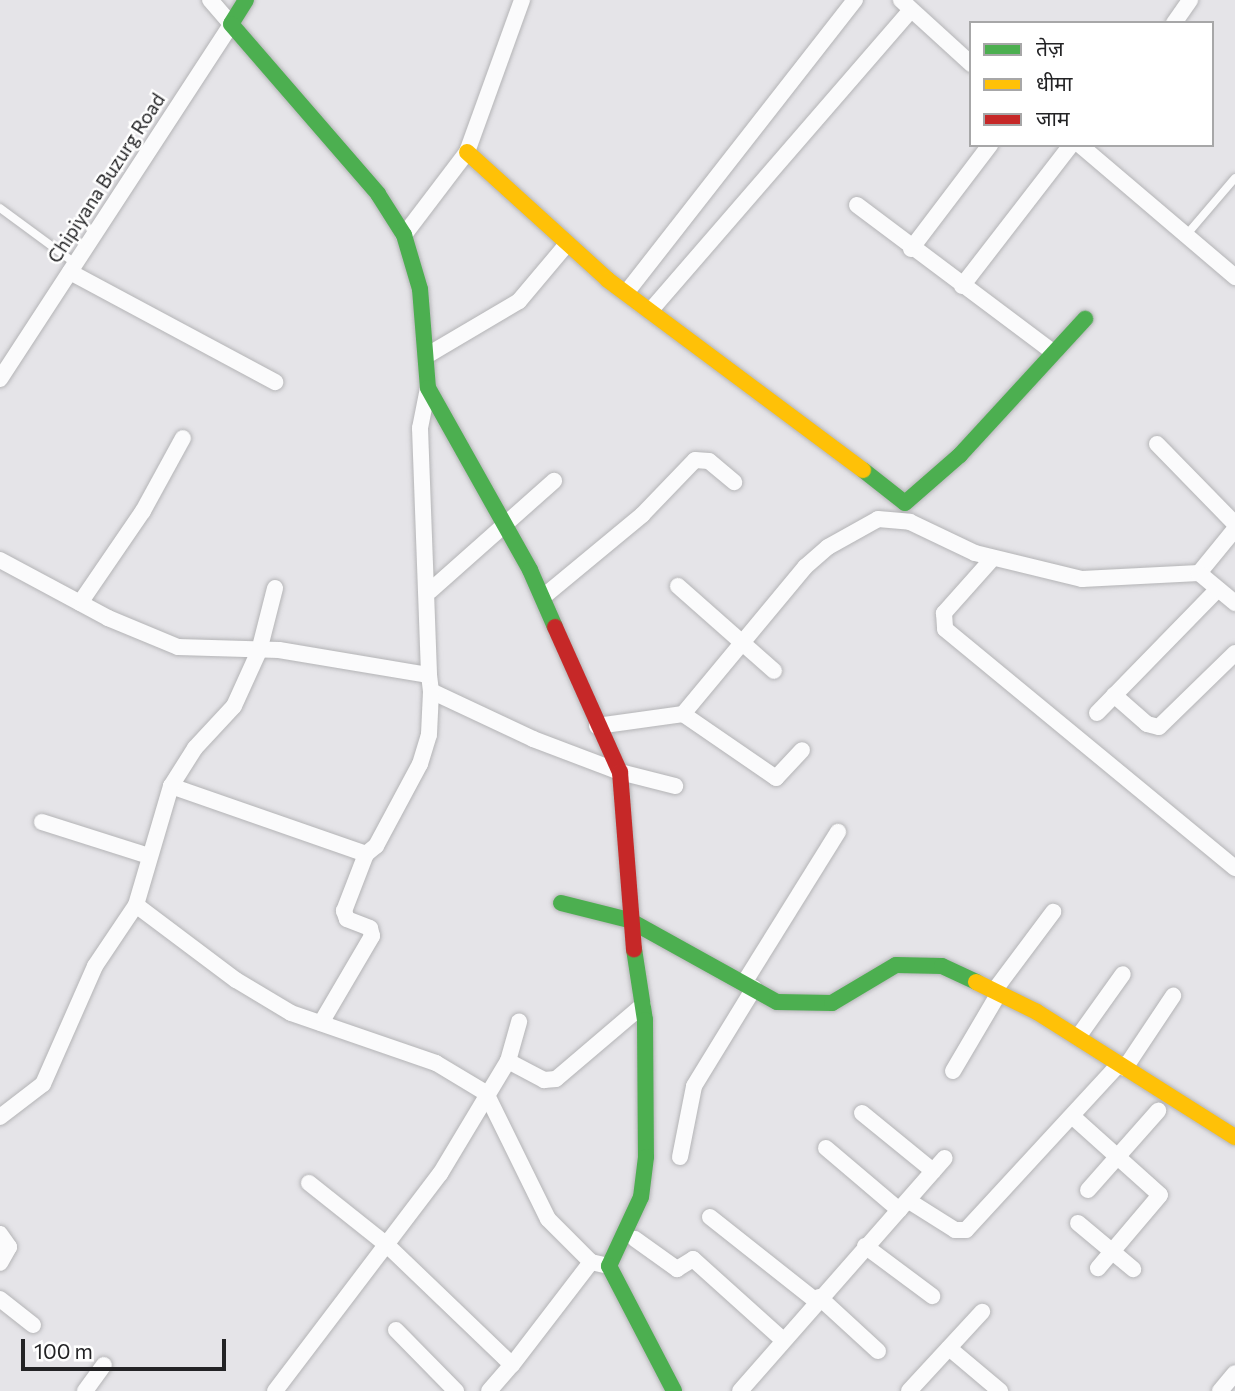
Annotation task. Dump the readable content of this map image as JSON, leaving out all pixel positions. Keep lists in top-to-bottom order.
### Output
{
  "streets": {
    "street": ["Chipiyana Buzurg Road"]
  },
  "legend": ["तेज़", "धीमा", "जाम"],
  "scale_bar": "100 m"
}
